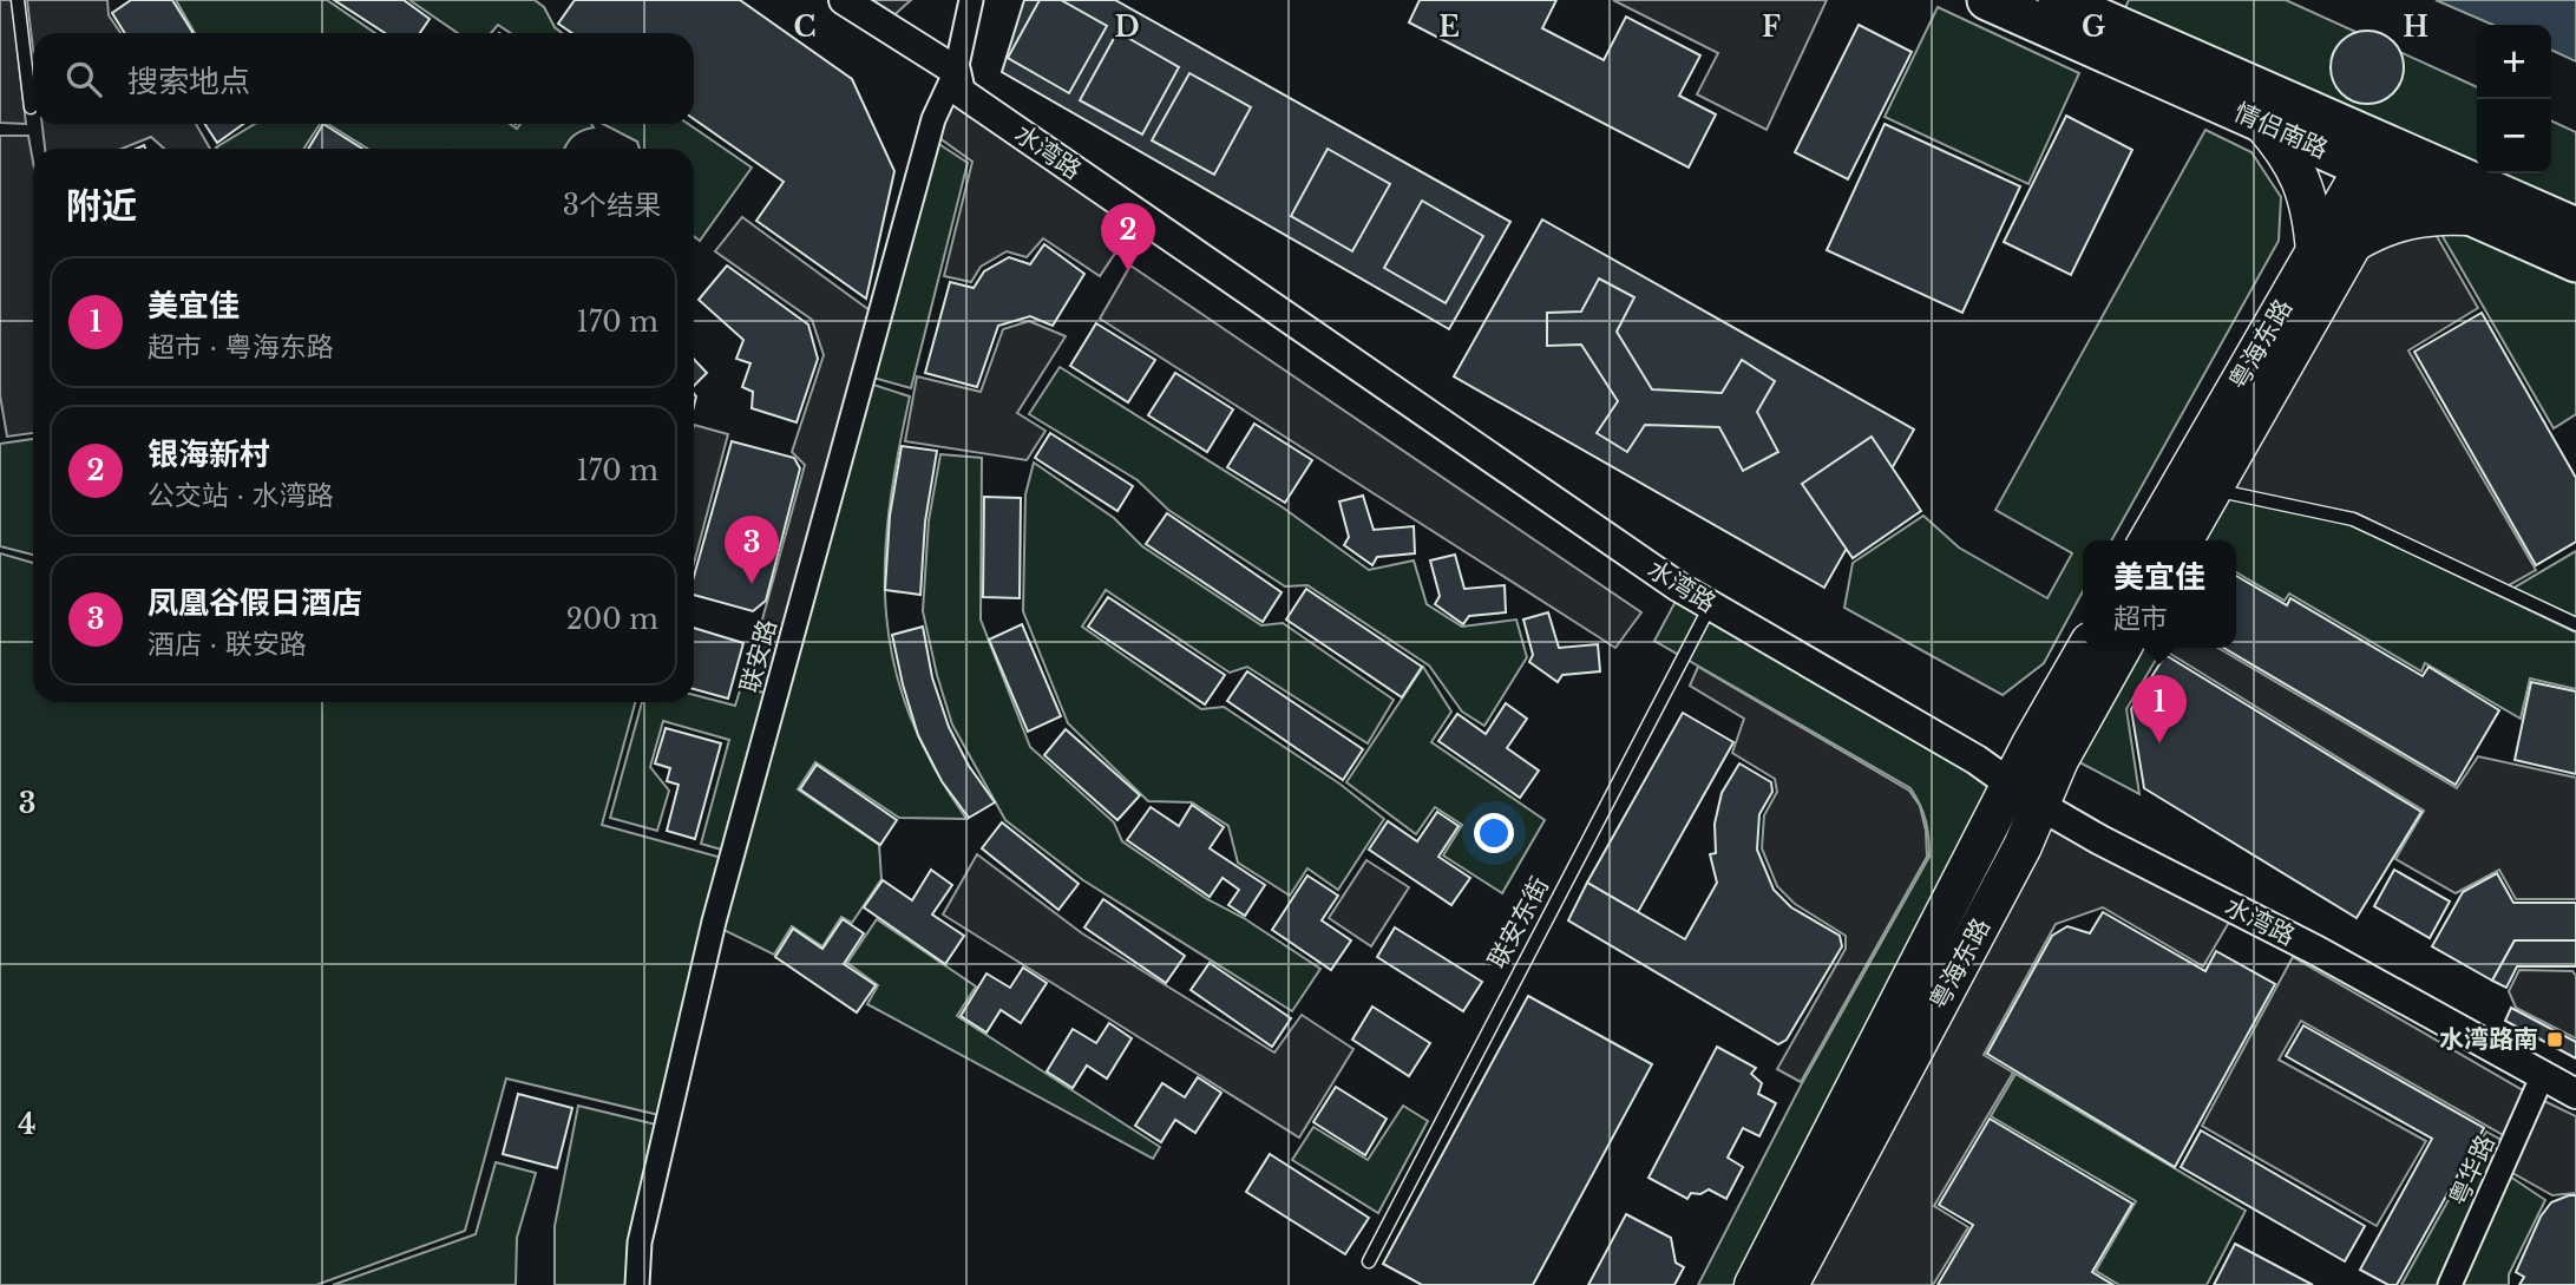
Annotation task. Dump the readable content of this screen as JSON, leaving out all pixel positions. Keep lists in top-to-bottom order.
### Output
{
  "streets": {
    "highway": ["情侣南路"],
    "main road": ["粤海东路"],
    "street": ["水湾路", "联安路", "粤华路"],
    "lane": ["联安东街"]
  },
  "crossings": [
    ["情侣南路", "粤海东路"],
    ["水湾路", "粤海东路"],
    ["水湾路", "联安路"],
    ["水湾路", "联安东街"],
    ["水湾路", "粤华路"]
  ],
  "places": {
    "transit": ["水湾路南"]
  },
  "page": {
    "map_buttons": ["+", "−"],
    "search": "搜索地点",
    "heading": ["附近", "3个结果"],
    "pins": ["2", "3", "1"],
    "list": [
      {
        "mark": "1",
        "name": "美宜佳",
        "note": "超市 · 粤海东路",
        "value": "170 m"
      },
      {
        "mark": "2",
        "name": "银海新村",
        "note": "公交站 · 水湾路",
        "value": "170 m"
      },
      {
        "mark": "3",
        "name": "凤凰谷假日酒店",
        "note": "酒店 · 联安路",
        "value": "200 m"
      }
    ],
    "popup": ["美宜佳", "超市"]
  },
  "grid": {
    "columns": [
      "C",
      "D",
      "E",
      "F",
      "G",
      "H"
    ],
    "rows": ["3", "4"]
  }
}
